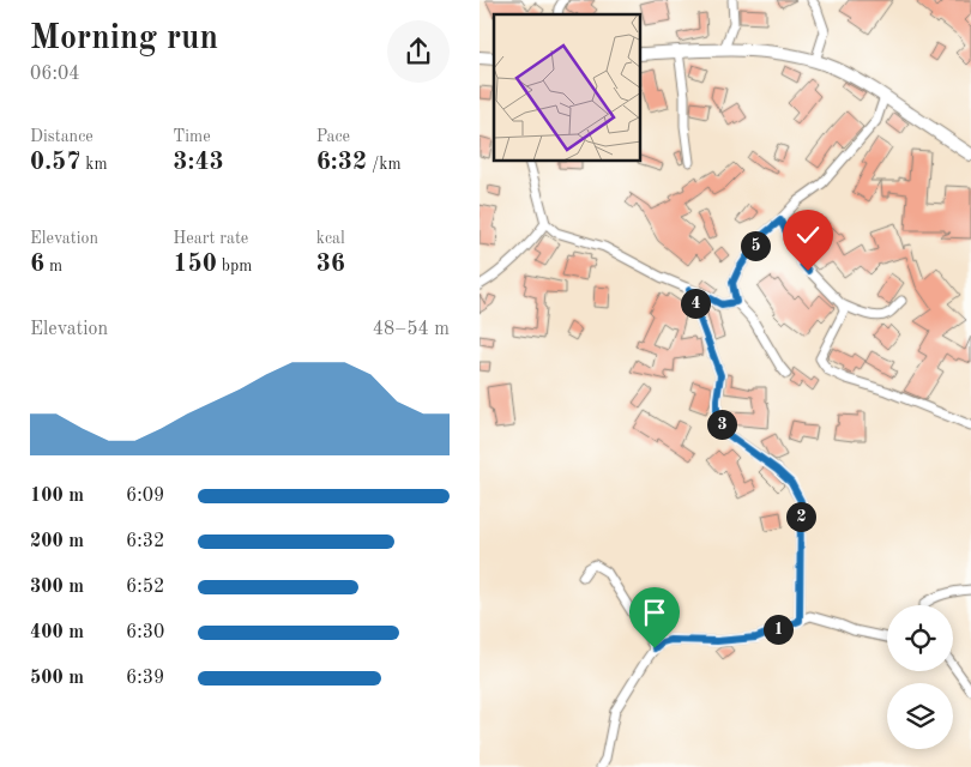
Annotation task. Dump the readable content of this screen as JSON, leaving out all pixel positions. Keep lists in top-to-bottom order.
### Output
{
  "page": {
    "heading": ["Morning run", "06:04"],
    "stats": [
      ["Distance", "0.57 km"],
      ["Time", "3:43"],
      ["Pace", "6:32 /km"],
      ["Elevation", "6 m"],
      ["Heart rate", "150 bpm"],
      ["kcal", "36"]
    ],
    "pins": [
      "5",
      "4",
      "3",
      "2",
      "1"
    ],
    "chart": ["Elevation", "48–54 m"],
    "list": [
      {
        "name": "100 m",
        "note": "6:09"
      },
      {
        "name": "200 m",
        "note": "6:32"
      },
      {
        "name": "300 m",
        "note": "6:52"
      },
      {
        "name": "400 m",
        "note": "6:30"
      },
      {
        "name": "500 m",
        "note": "6:39"
      }
    ]
  }
}
